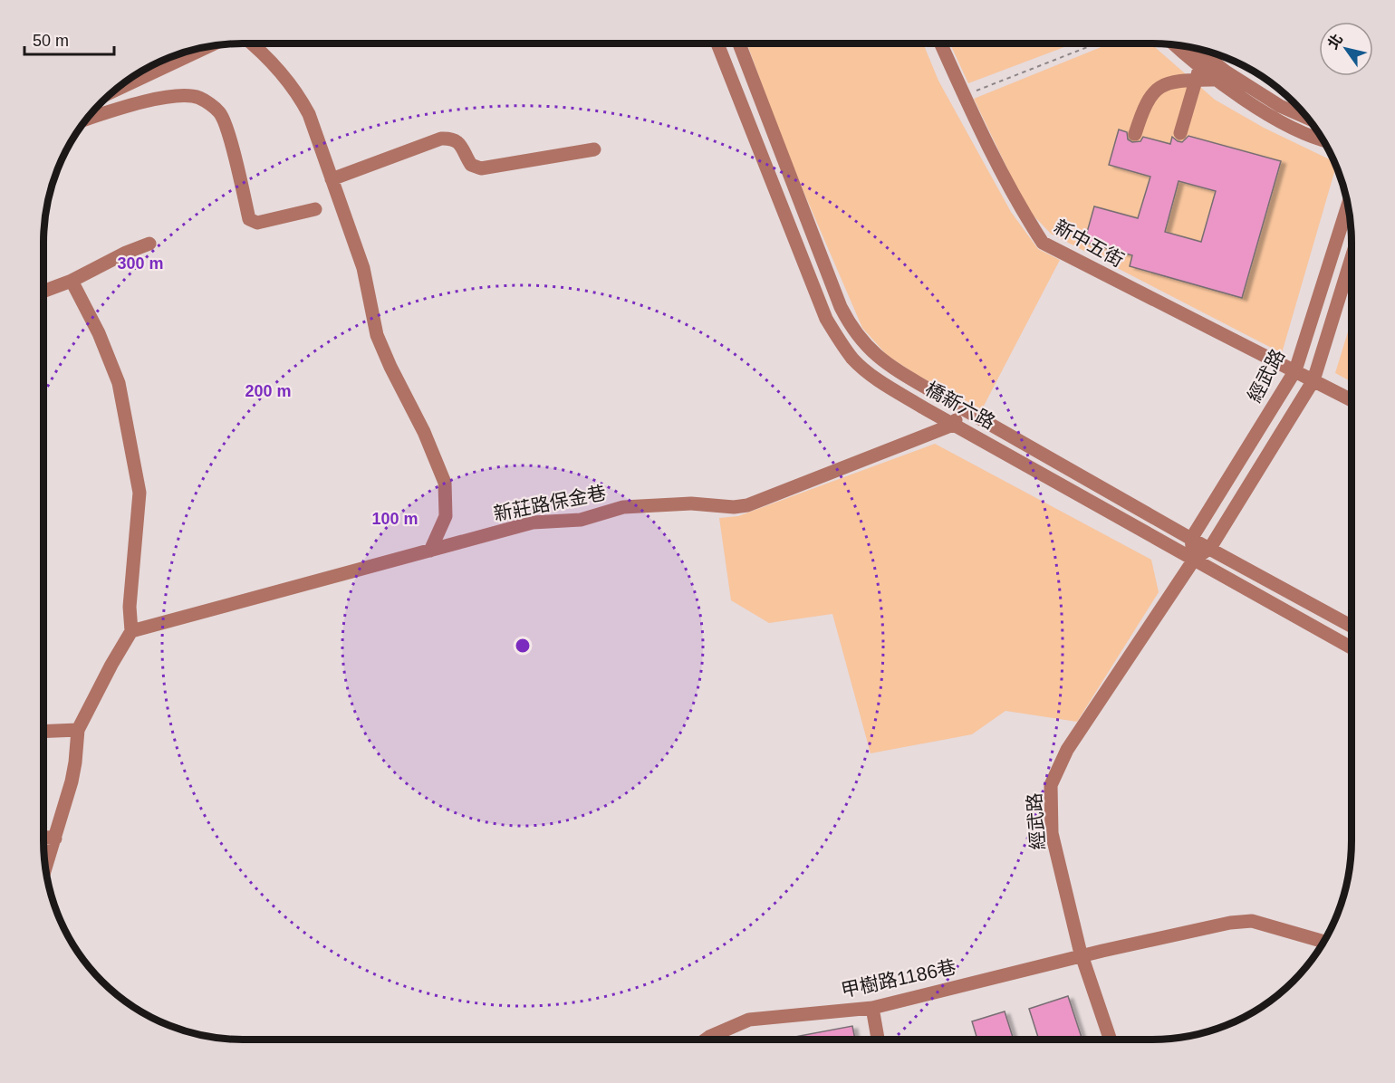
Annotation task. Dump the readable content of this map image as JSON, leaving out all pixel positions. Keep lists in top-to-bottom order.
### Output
{
  "streets": {
    "street": [
      "新中五街",
      "經武路",
      "橋新六路",
      "新莊路保金巷",
      "甲樹路1186巷"
    ]
  },
  "crossings": [
    ["新中五街", "經武路"],
    ["經武路", "橋新六路"],
    ["經武路", "甲樹路1186巷"],
    ["橋新六路", "新莊路保金巷"]
  ],
  "scale_bar": "50 m",
  "north": "top left",
  "rings": ["300 m", "200 m", "100 m"]
}
